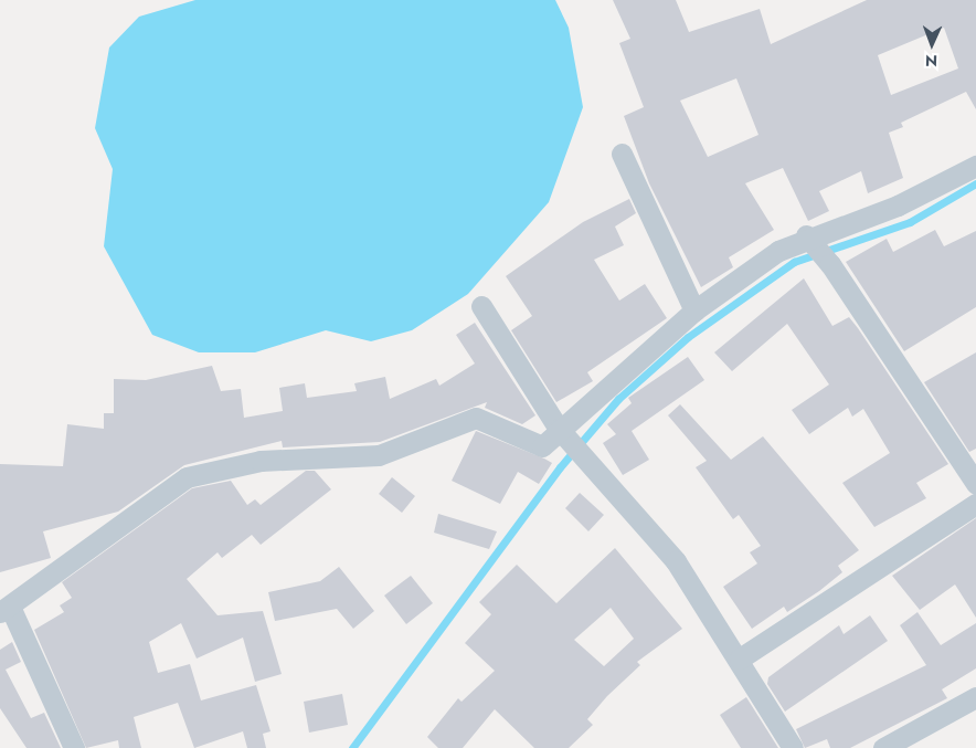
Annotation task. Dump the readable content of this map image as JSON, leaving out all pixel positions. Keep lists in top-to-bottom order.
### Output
{
  "north": "bottom"
}
